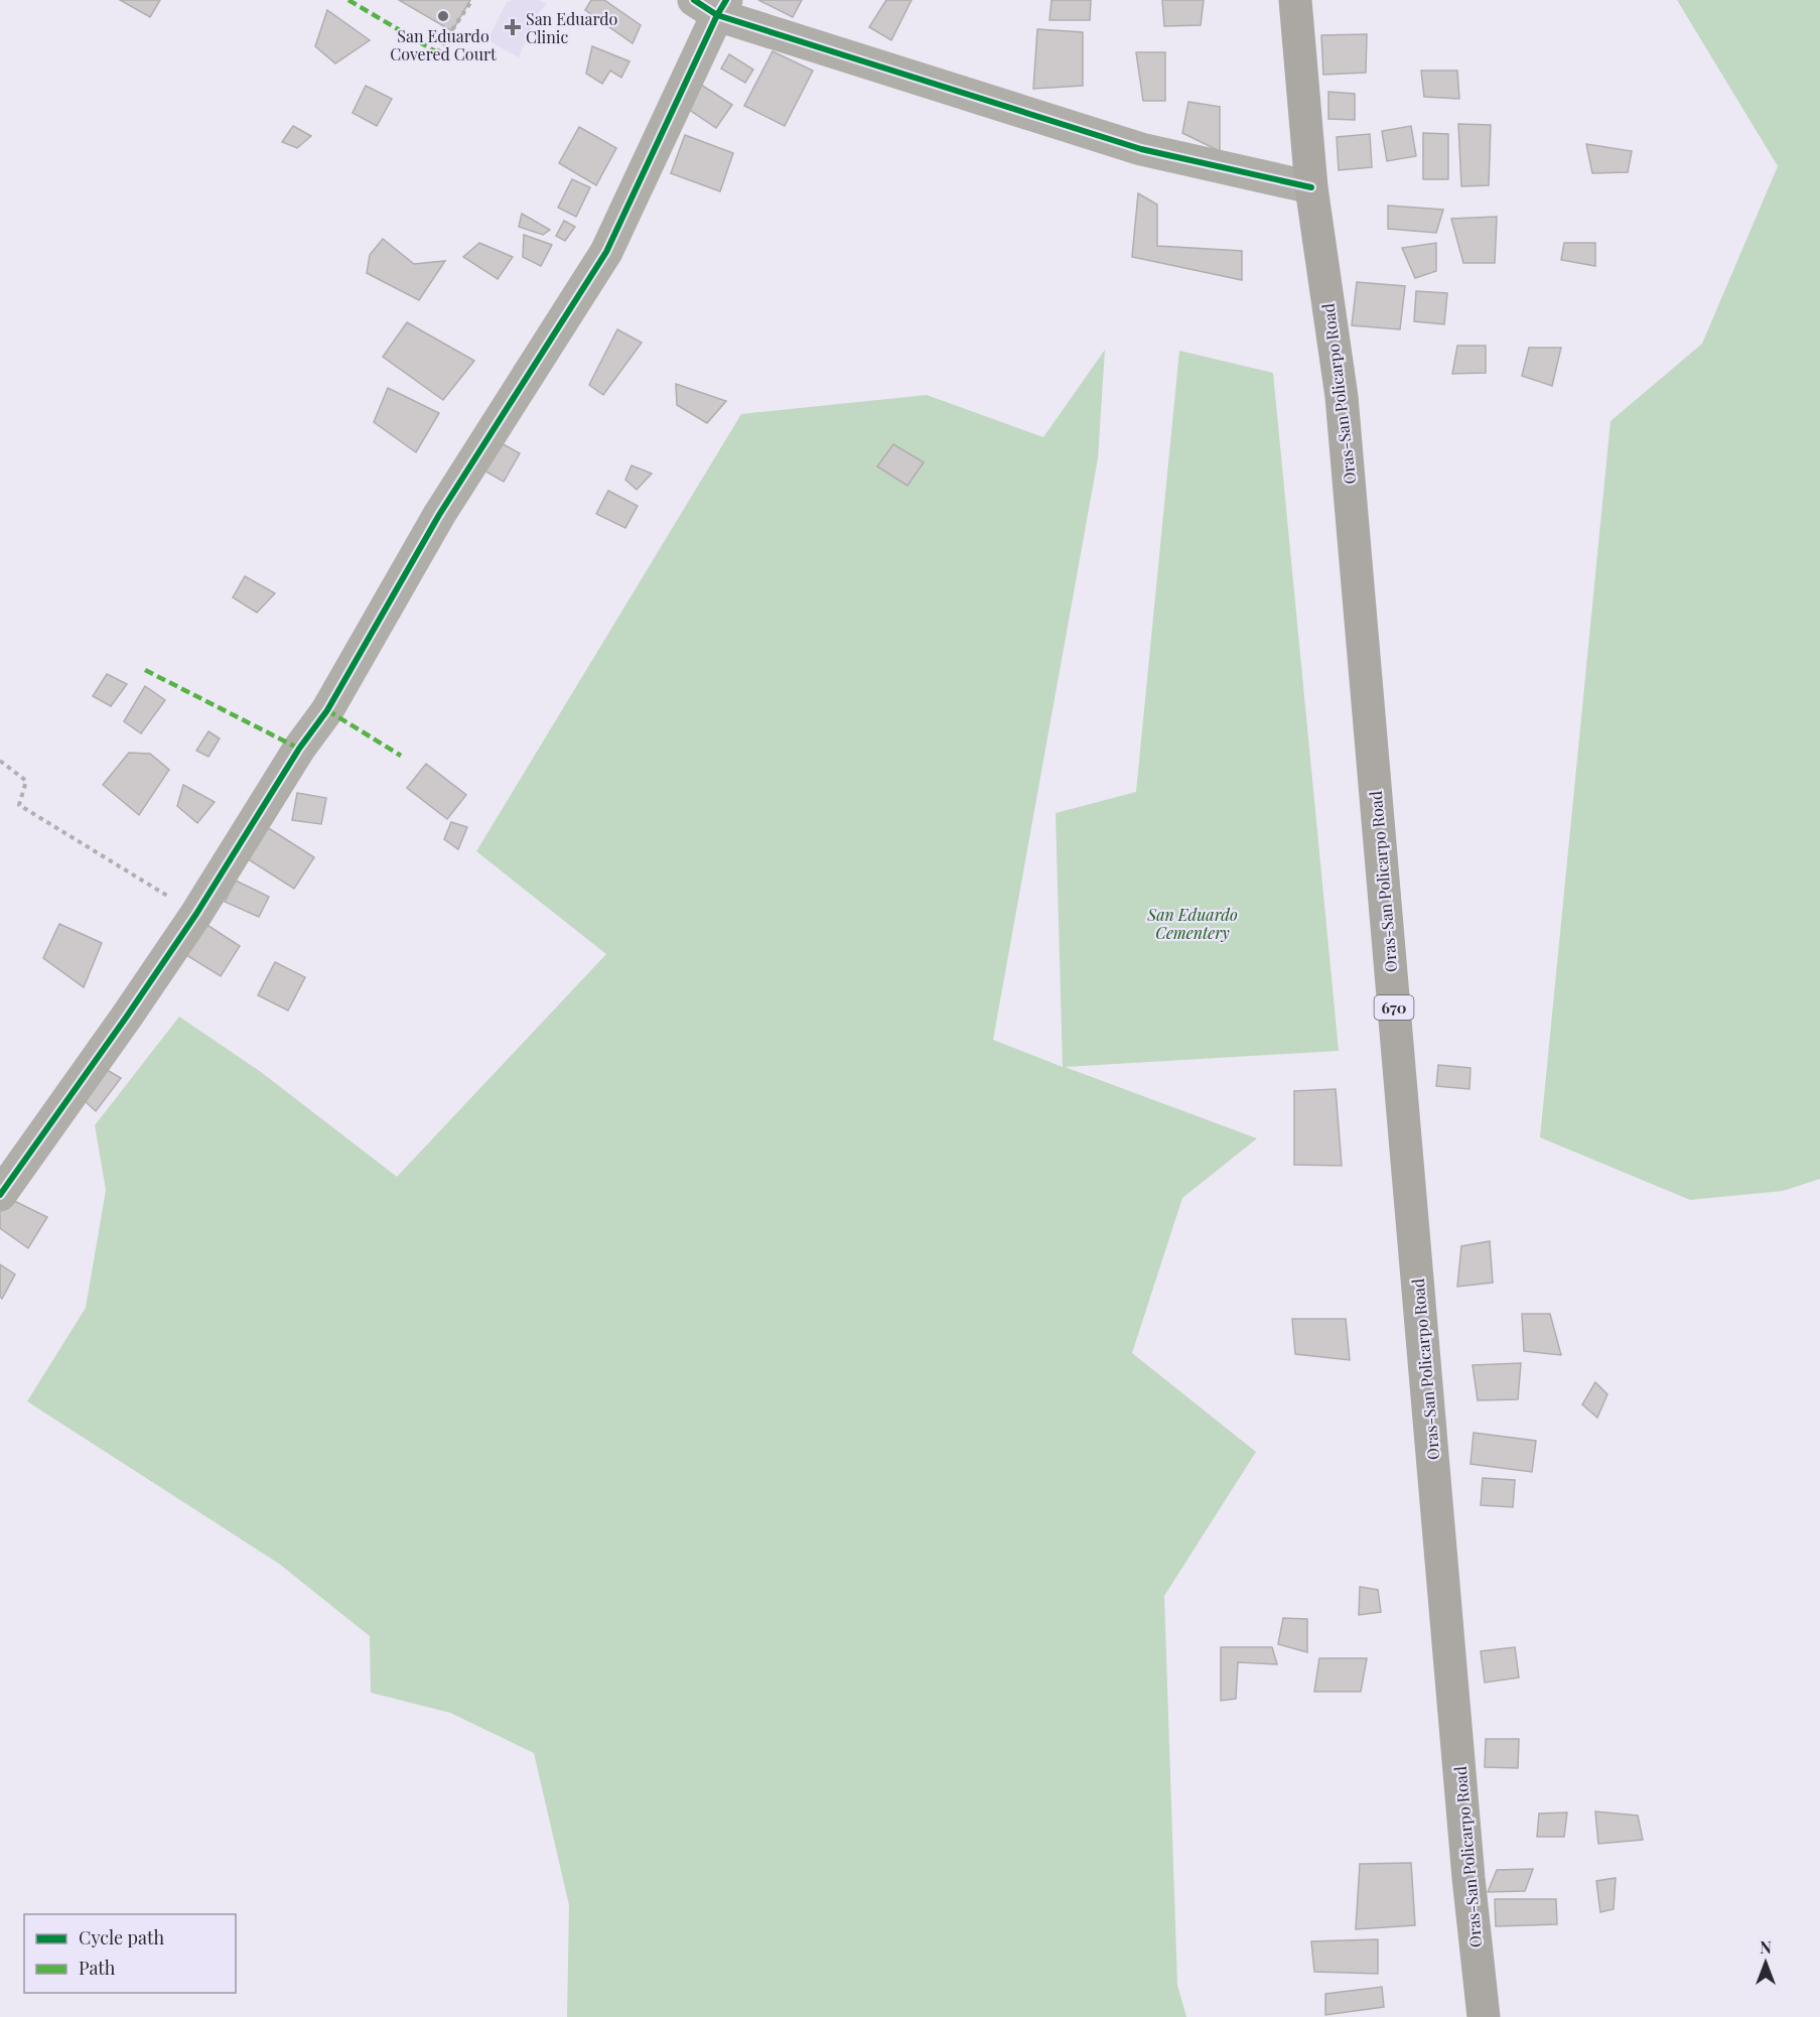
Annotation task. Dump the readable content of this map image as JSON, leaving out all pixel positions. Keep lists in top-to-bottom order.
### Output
{
  "streets": {
    "main road": ["Oras-San Policarpo Road", "670"]
  },
  "parks": ["San Eduardo Cementery"],
  "places": {
    "other": ["San Eduardo Covered Court"],
    "health": ["San Eduardo Clinic"]
  },
  "legend": ["Cycle path", "Path"],
  "north": "top"
}
